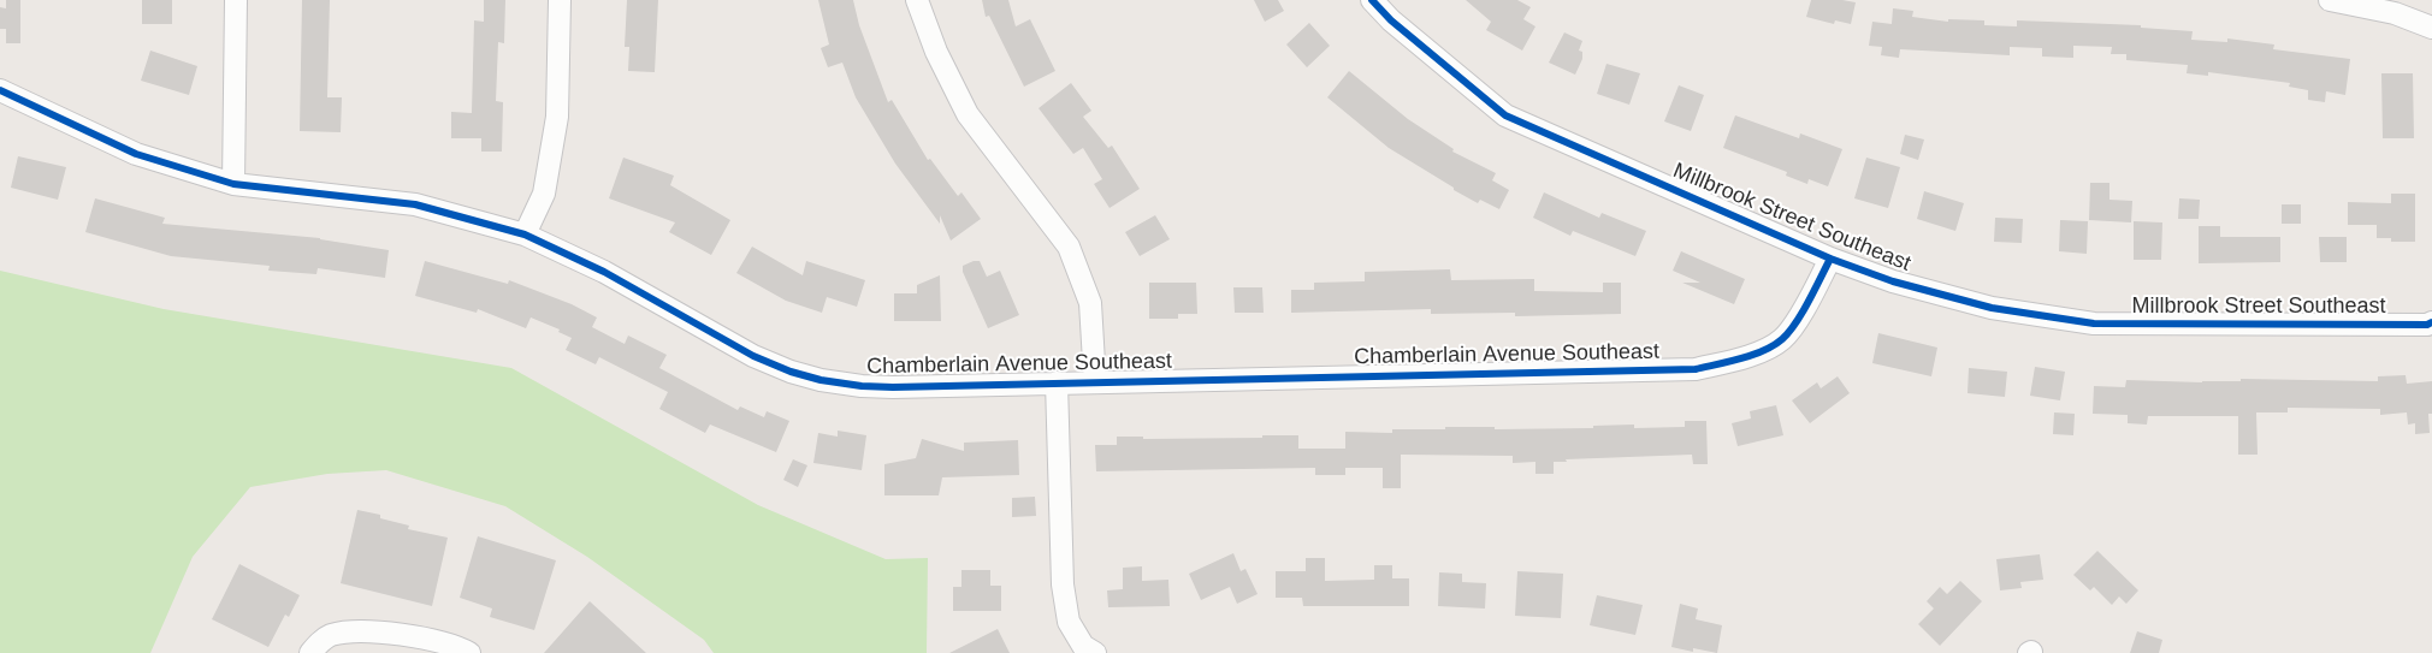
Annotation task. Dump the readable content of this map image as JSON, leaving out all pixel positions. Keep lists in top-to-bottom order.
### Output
{
  "streets": {
    "street": ["Millbrook Street Southeast", "Chamberlain Avenue Southeast"]
  },
  "crossings": [
    ["Millbrook Street Southeast", "Chamberlain Avenue Southeast"]
  ]
}
